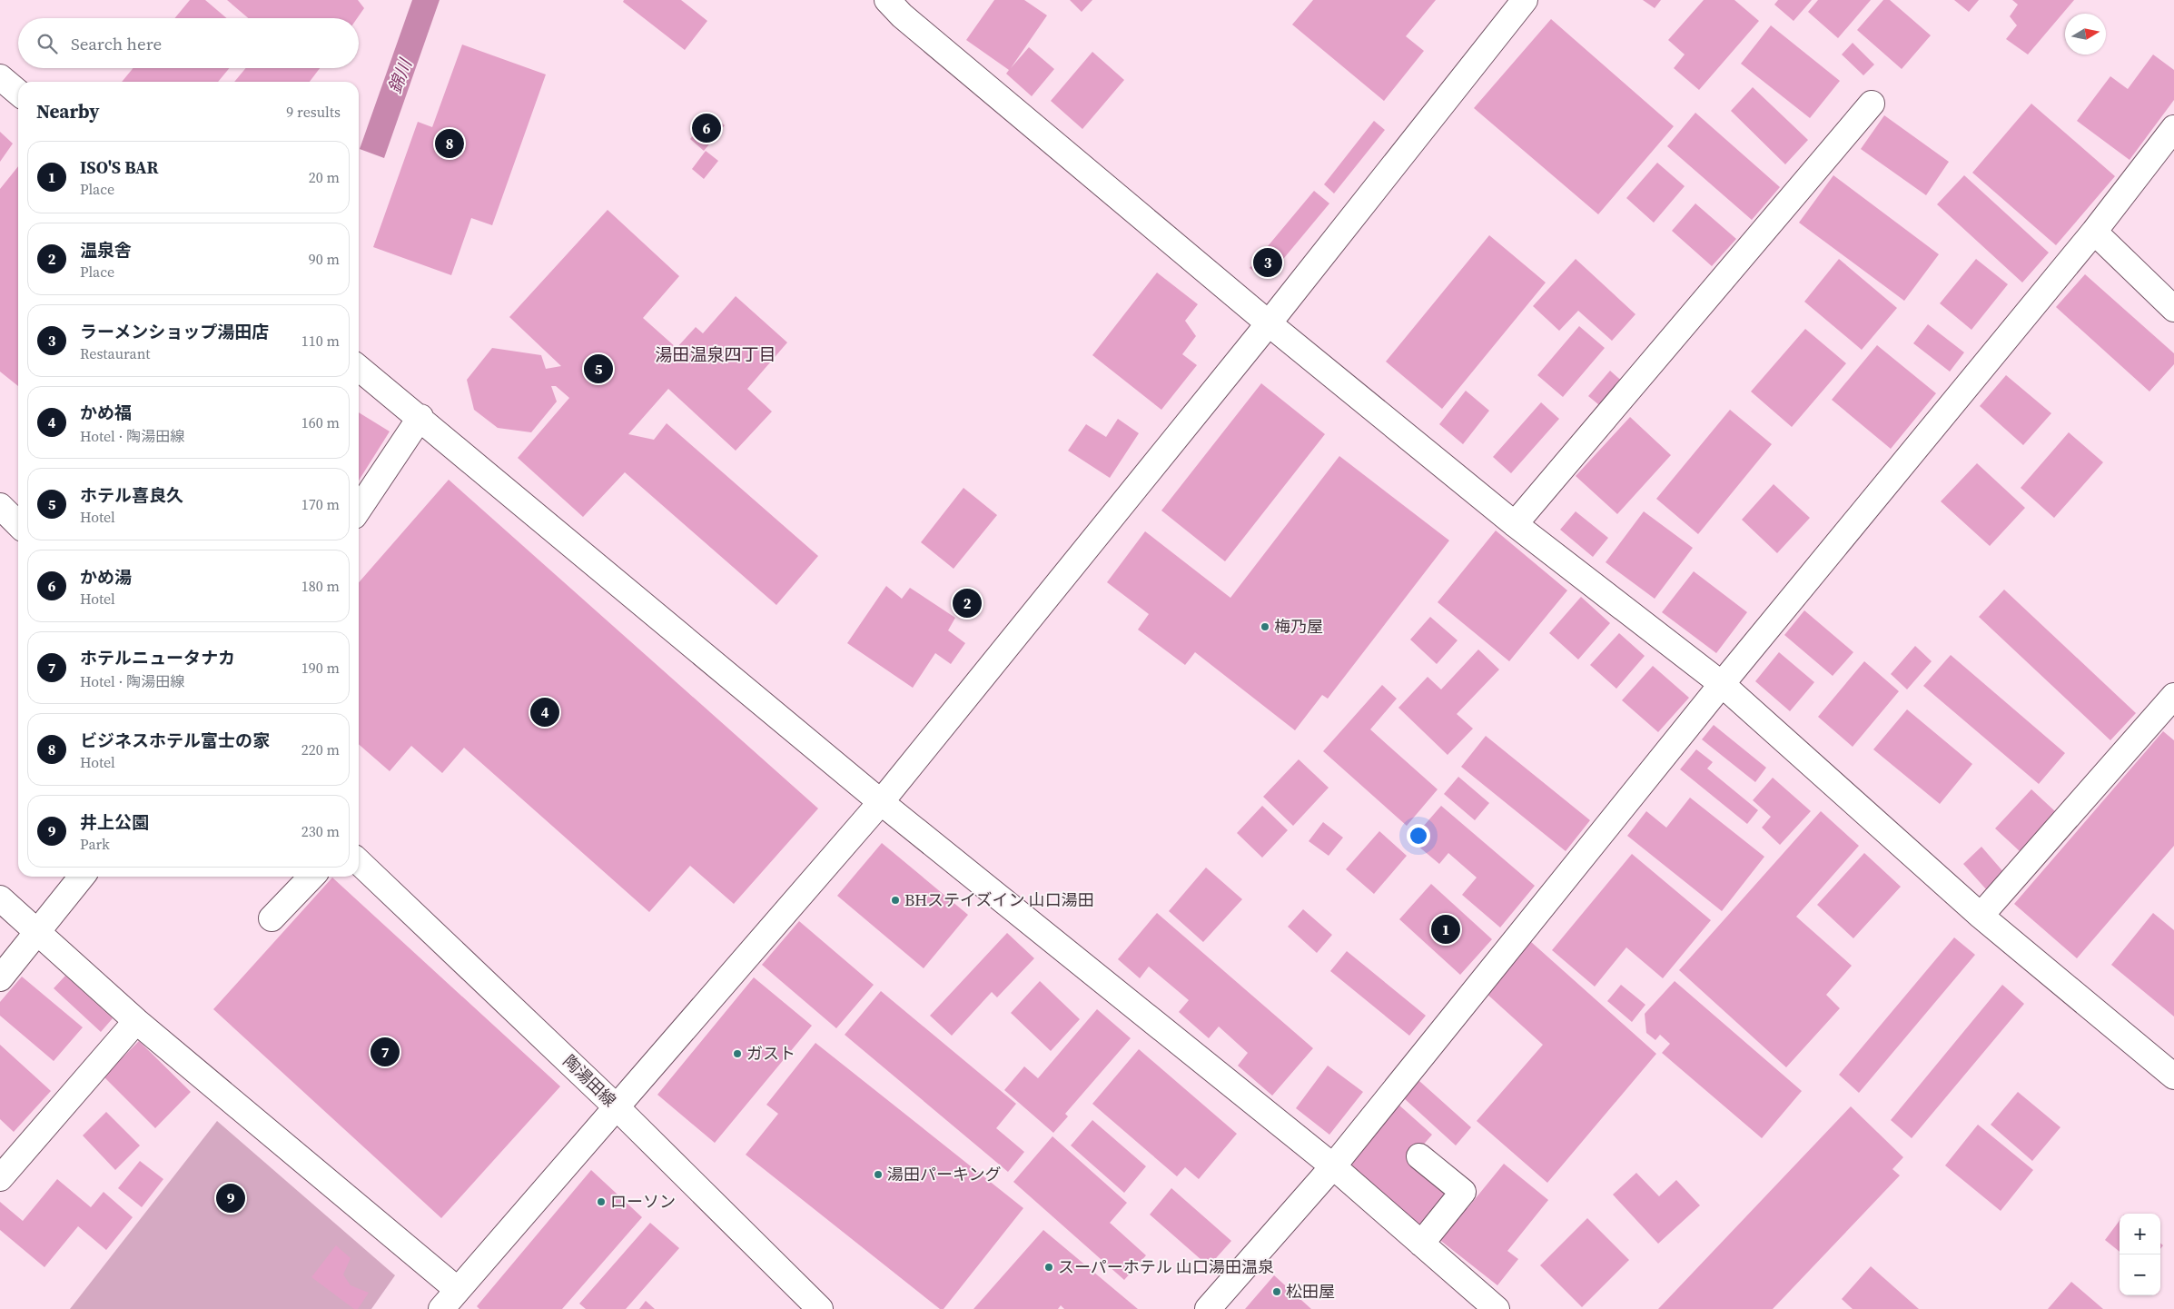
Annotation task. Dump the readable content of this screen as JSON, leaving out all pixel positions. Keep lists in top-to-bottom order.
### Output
{
  "streets": {
    "street": ["陶湯田線"]
  },
  "districts": ["湯田温泉四丁目"],
  "water": ["錦川"],
  "places": [
    "梅乃屋",
    "BHステイズイン 山口湯田",
    "ガスト",
    "湯田パーキング",
    "ローソン",
    "スーパーホテル 山口湯田温泉",
    "松田屋"
  ],
  "north": "right",
  "page": {
    "search": "Search here",
    "heading": ["Nearby", "9 results"],
    "pins": [
      "6",
      "8",
      "3",
      "5",
      "2",
      "4",
      "1",
      "7",
      "9"
    ],
    "list": [
      {
        "mark": "1",
        "name": "ISO'S BAR",
        "note": "Place",
        "value": "20 m"
      },
      {
        "mark": "2",
        "name": "温泉舎",
        "note": "Place",
        "value": "90 m"
      },
      {
        "mark": "3",
        "name": "ラーメンショップ湯田店",
        "note": "Restaurant",
        "value": "110 m"
      },
      {
        "mark": "4",
        "name": "かめ福",
        "note": "Hotel · 陶湯田線",
        "value": "160 m"
      },
      {
        "mark": "5",
        "name": "ホテル喜良久",
        "note": "Hotel",
        "value": "170 m"
      },
      {
        "mark": "6",
        "name": "かめ湯",
        "note": "Hotel",
        "value": "180 m"
      },
      {
        "mark": "7",
        "name": "ホテルニュータナカ",
        "note": "Hotel · 陶湯田線",
        "value": "190 m"
      },
      {
        "mark": "8",
        "name": "ビジネスホテル富士の家",
        "note": "Hotel",
        "value": "220 m"
      },
      {
        "mark": "9",
        "name": "井上公園",
        "note": "Park",
        "value": "230 m"
      }
    ],
    "map_buttons": ["+", "−"]
  }
}
